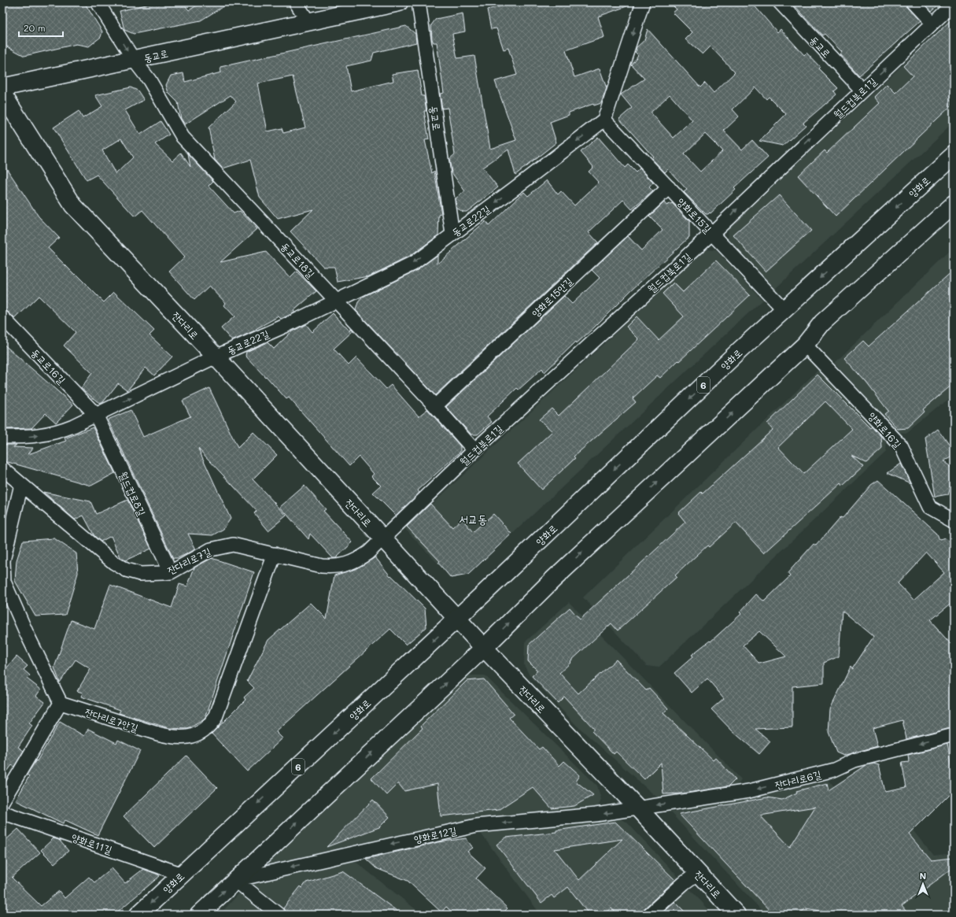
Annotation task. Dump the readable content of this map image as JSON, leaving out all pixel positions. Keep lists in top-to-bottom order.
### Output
{
  "streets": {
    "main road": [
      "동교로",
      "양화로",
      "잔다리로",
      "6"
    ],
    "street": [
      "월드컵북로1길",
      "양화로15길",
      "동교로22길",
      "동교로18길",
      "양화로15안길",
      "동교로16길",
      "양화로16길",
      "월드컵로8길",
      "잔다리로7길",
      "잔다리로7안길",
      "잔다리로6길",
      "양화로12길",
      "양화로11길"
    ]
  },
  "crossings": [
    ["동교로", "월드컵북로1길"],
    ["동교로", "동교로22길"],
    ["동교로", "동교로18길"],
    ["월드컵북로1길", "양화로15길"],
    ["월드컵북로1길", "동교로18길"],
    ["월드컵북로1길", "잔다리로"],
    ["월드컵북로1길", "잔다리로7길"],
    ["양화로", "양화로15길"],
    ["양화로", "잔다리로"],
    ["양화로", "양화로11길"],
    ["양화로15길", "동교로22길"],
    ["양화로15길", "양화로15안길"],
    ["동교로22길", "동교로18길"],
    ["동교로22길", "잔다리로"],
    ["동교로18길", "양화로15안길"],
    ["잔다리로", "잔다리로7길"],
    ["잔다리로", "잔다리로6길"],
    ["잔다리로", "양화로12길"],
    ["동교로16길", "월드컵로8길"],
    ["월드컵로8길", "잔다리로7길"],
    ["잔다리로7길", "잔다리로7안길"],
    ["잔다리로6길", "양화로12길"]
  ],
  "one_way": [
    "월드컵북로1길",
    "동교로22길",
    "잔다리로6길",
    "양화로12길"
  ],
  "districts": ["서교동"],
  "scale_bar": "20 m",
  "north": "top"
}
